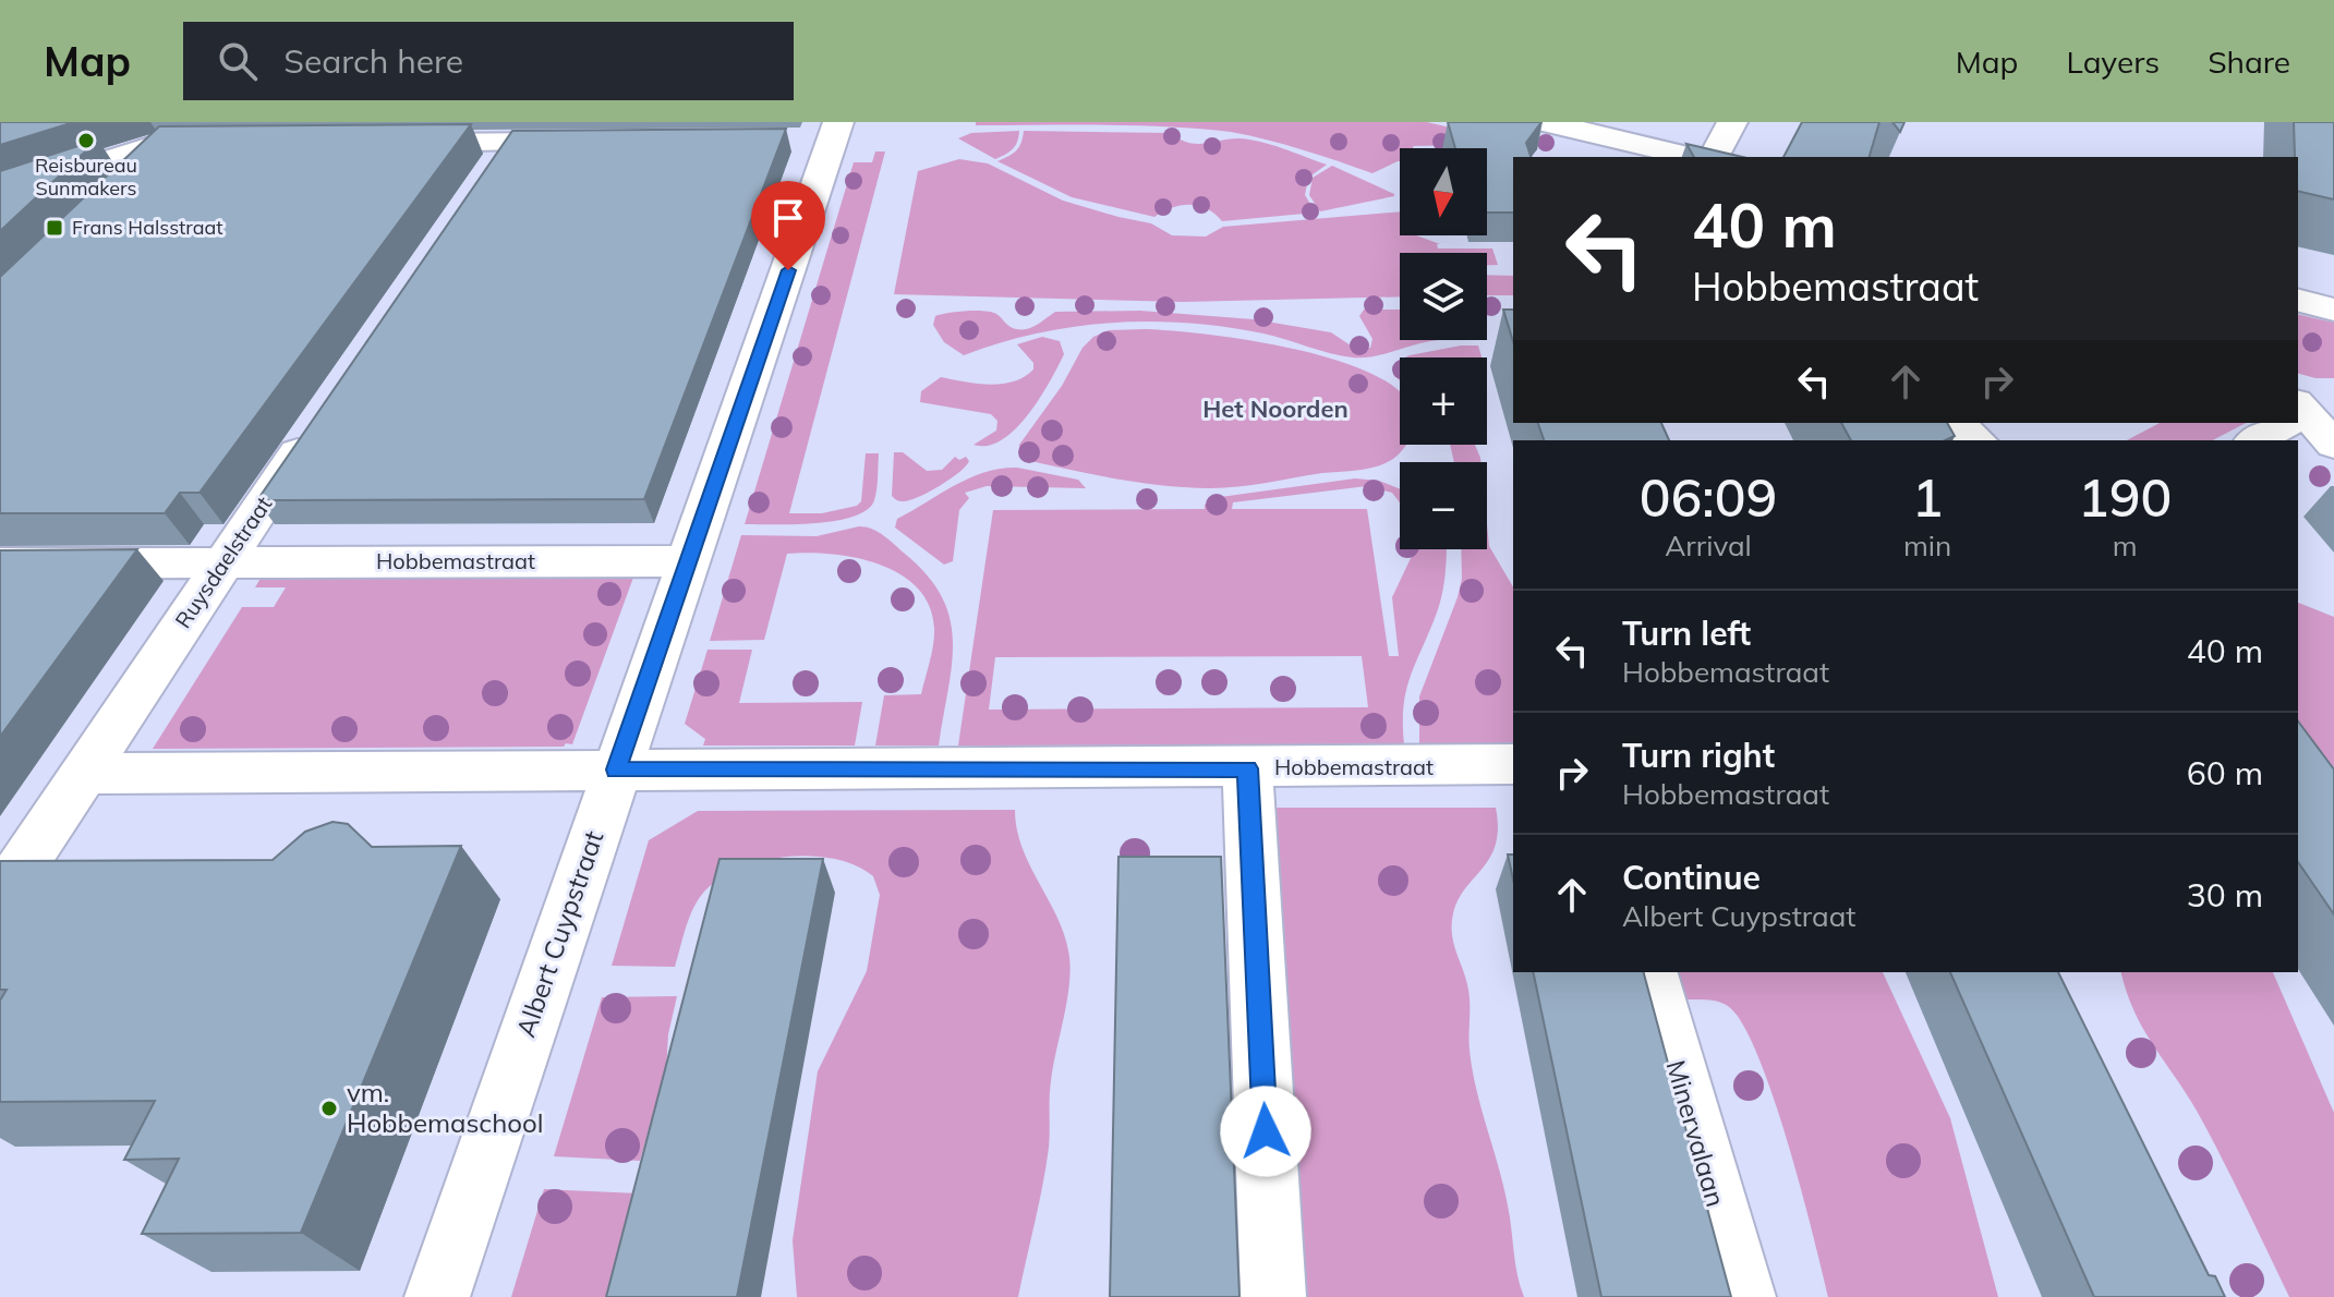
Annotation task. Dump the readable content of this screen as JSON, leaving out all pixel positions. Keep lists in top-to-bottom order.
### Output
{
  "streets": {
    "street": [
      "Hobbemastraat",
      "Ruysdaelstraat",
      "Albert Cuypstraat",
      "Minervalaan"
    ]
  },
  "crossings": [
    ["Hobbemastraat", "Ruysdaelstraat"],
    ["Hobbemastraat", "Albert Cuypstraat"]
  ],
  "districts": ["Het Noorden"],
  "places": {
    "other": ["Reisbureau Sunmakers", "vm. Hobbemaschool"],
    "transit": ["Frans Halsstraat"]
  },
  "north": "bottom",
  "page": {
    "header": "Map",
    "search": "Search here",
    "nav": ["Map", "Layers", "Share"],
    "map_buttons": ["+", "−"],
    "turn": ["40 m", "Hobbemastraat"],
    "eta": [
      "06:09",
      "Arrival",
      "1",
      "min",
      "190",
      "m"
    ],
    "list": [
      {
        "name": "Turn left",
        "note": "Hobbemastraat",
        "value": "40 m"
      },
      {
        "name": "Turn right",
        "note": "Hobbemastraat",
        "value": "60 m"
      },
      {
        "name": "Continue",
        "note": "Albert Cuypstraat",
        "value": "30 m"
      }
    ]
  }
}
